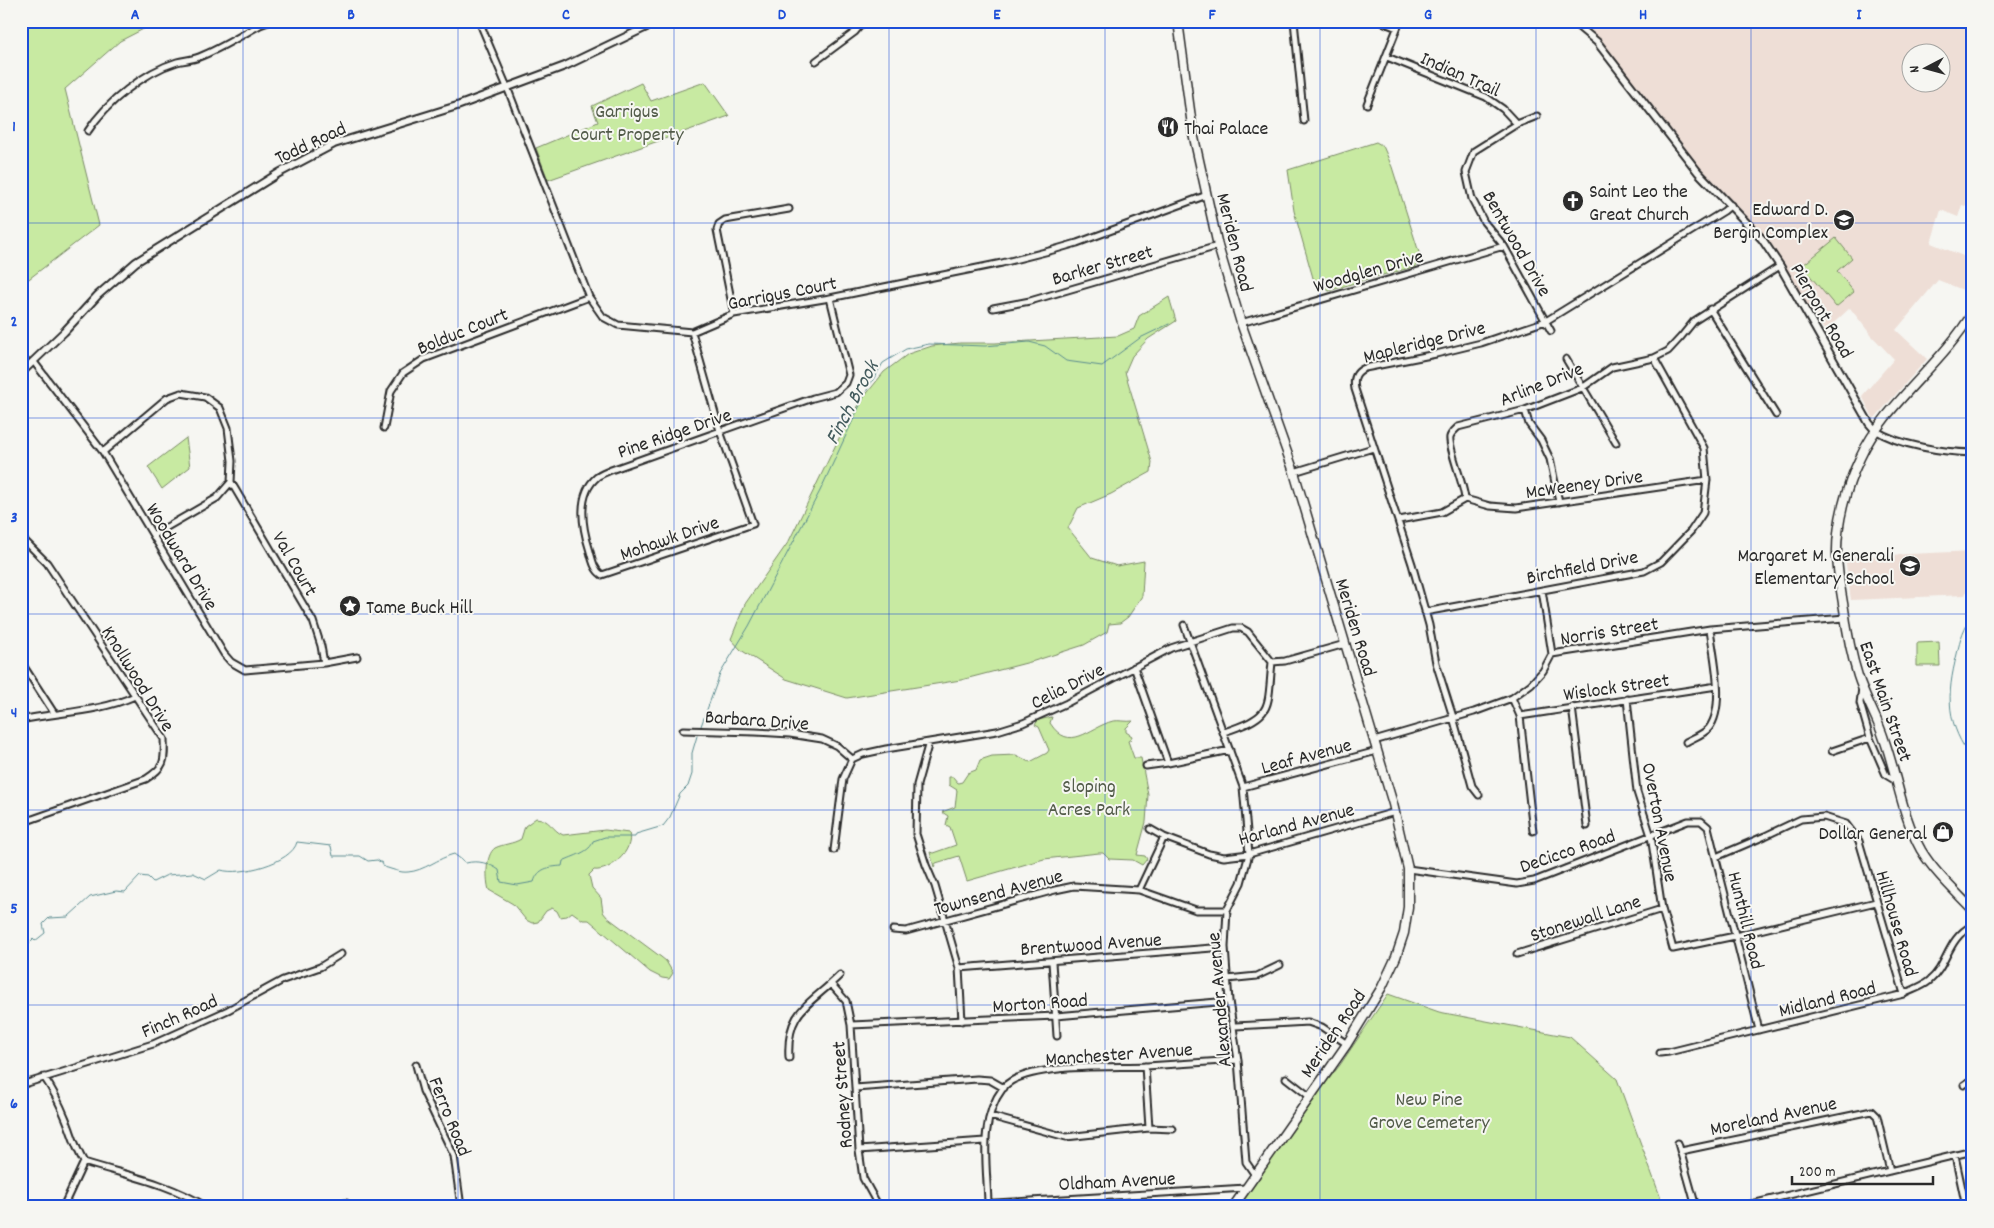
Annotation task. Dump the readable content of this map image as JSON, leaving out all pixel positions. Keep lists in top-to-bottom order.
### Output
{
  "streets": {
    "main road": ["Meriden Road", "East Main Street"],
    "street": [
      "Indian Trail",
      "Todd Road",
      "Bentwood Drive",
      "Barker Street",
      "Woodglen Drive",
      "Garrigus Court",
      "Pierpont Road",
      "Bolduc Court",
      "Mapleridge Drive",
      "Arline Drive",
      "Pine Ridge Drive",
      "McWeeney Drive",
      "Mohawk Drive",
      "Woodward Drive",
      "Val Court",
      "Birchfield Drive",
      "Norris Street",
      "Knollwood Drive",
      "Celia Drive",
      "Wislock Street",
      "Barbara Drive",
      "Leaf Avenue",
      "Overton Avenue",
      "Harland Avenue",
      "DeCicco Road",
      "Townsend Avenue",
      "Stonewall Lane",
      "Hunthill Road",
      "Hillhouse Road",
      "Brentwood Avenue",
      "Midland Road",
      "Alexander Avenue",
      "Morton Road",
      "Finch Road",
      "Manchester Avenue",
      "Rodney Street",
      "Moreland Avenue",
      "Ferro Road",
      "Oldham Avenue"
    ]
  },
  "crossings": [
    ["Indian Trail", "Bentwood Drive"],
    ["Todd Road", "Garrigus Court"],
    ["Todd Road", "Woodward Drive"],
    ["Meriden Road", "Barker Street"],
    ["Meriden Road", "Woodglen Drive"],
    ["Meriden Road", "Garrigus Court"],
    ["Meriden Road", "Norris Street"],
    ["Meriden Road", "Leaf Avenue"],
    ["Meriden Road", "Harland Avenue"],
    ["Meriden Road", "DeCicco Road"],
    ["Meriden Road", "Alexander Avenue"],
    ["Meriden Road", "Oldham Avenue"],
    ["Bentwood Drive", "Woodglen Drive"],
    ["Bentwood Drive", "Mapleridge Drive"],
    ["Garrigus Court", "Bolduc Court"],
    ["Garrigus Court", "Pine Ridge Drive"],
    ["Pierpont Road", "Mapleridge Drive"],
    ["Pierpont Road", "Arline Drive"],
    ["Pierpont Road", "East Main Street"],
    ["Mapleridge Drive", "Birchfield Drive"],
    ["Mapleridge Drive", "Norris Street"],
    ["Arline Drive", "McWeeney Drive"],
    ["Arline Drive", "Birchfield Drive"],
    ["Pine Ridge Drive", "Mohawk Drive"],
    ["McWeeney Drive", "Birchfield Drive"],
    ["Woodward Drive", "Val Court"],
    ["Norris Street", "East Main Street"],
    ["Celia Drive", "Barbara Drive"],
    ["Celia Drive", "Alexander Avenue"],
    ["Wislock Street", "Overton Avenue"],
    ["Leaf Avenue", "Alexander Avenue"],
    ["Overton Avenue", "DeCicco Road"],
    ["Overton Avenue", "Stonewall Lane"],
    ["Overton Avenue", "Hunthill Road"],
    ["Harland Avenue", "Alexander Avenue"],
    ["DeCicco Road", "Hunthill Road"],
    ["Townsend Avenue", "Alexander Avenue"],
    ["Hunthill Road", "Hillhouse Road"],
    ["Hunthill Road", "Midland Road"],
    ["Hillhouse Road", "Midland Road"],
    ["Brentwood Avenue", "Alexander Avenue"],
    ["Alexander Avenue", "Morton Road"],
    ["Alexander Avenue", "Manchester Avenue"],
    ["Morton Road", "Rodney Street"]
  ],
  "water": ["Finch Brook"],
  "parks": ["Garrigus Court Property", "Sloping Acres Park", "New Pine Grove Cemetery"],
  "places": {
    "restaurant": ["Thai Palace"],
    "church": ["Saint Leo the Great Church"],
    "school or university": ["Edward D. Bergin Complex", "Margaret M. Generali Elementary School"],
    "place": ["Tame Buck Hill"],
    "shop": ["Dollar General"]
  },
  "scale_bar": "200 m",
  "north": "left",
  "grid": {
    "columns": [
      "A",
      "B",
      "C",
      "D",
      "E",
      "F",
      "G",
      "H",
      "I"
    ],
    "rows": [
      "1",
      "2",
      "3",
      "4",
      "5",
      "6"
    ]
  }
}
